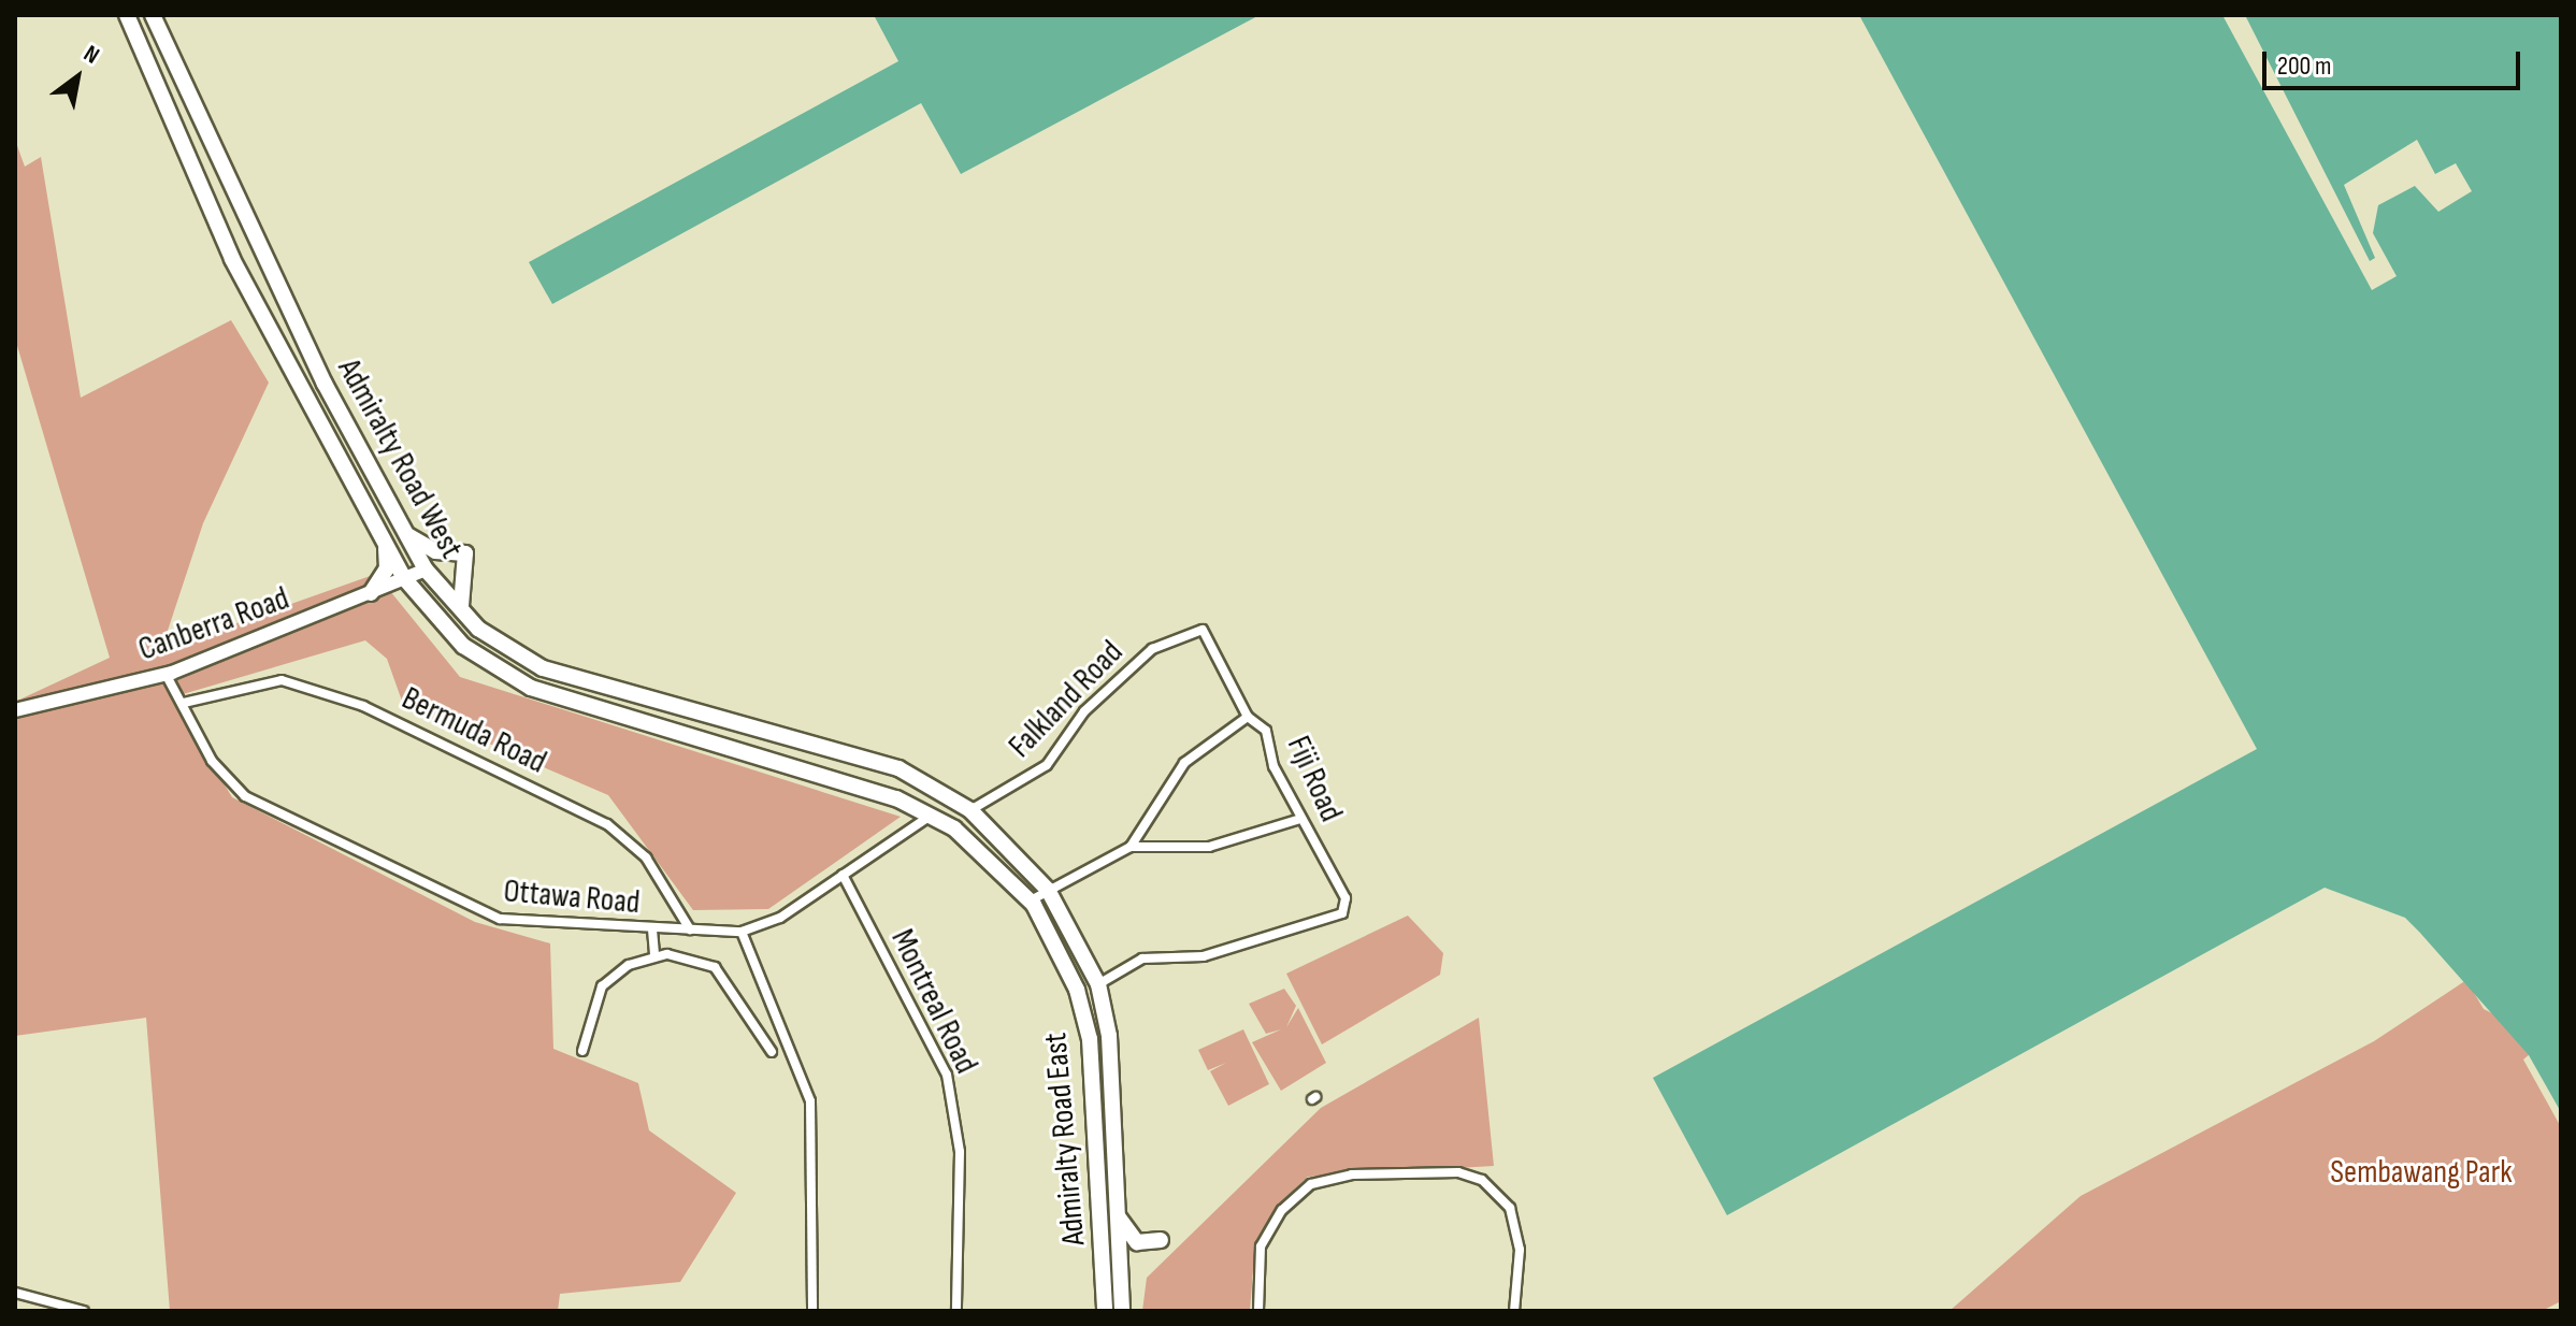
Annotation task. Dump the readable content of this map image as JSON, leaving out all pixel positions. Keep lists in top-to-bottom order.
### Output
{
  "streets": {
    "main road": ["Admiralty Road West", "Canberra Road", "Admiralty Road East"],
    "street": [
      "Falkland Road",
      "Bermuda Road",
      "Fiji Road",
      "Ottawa Road",
      "Montreal Road"
    ]
  },
  "crossings": [
    ["Admiralty Road West", "Canberra Road"],
    ["Admiralty Road West", "Falkland Road"],
    ["Admiralty Road West", "Ottawa Road"],
    ["Admiralty Road West", "Admiralty Road East"],
    ["Canberra Road", "Ottawa Road"],
    ["Falkland Road", "Fiji Road"],
    ["Falkland Road", "Admiralty Road East"],
    ["Bermuda Road", "Ottawa Road"],
    ["Fiji Road", "Admiralty Road East"],
    ["Ottawa Road", "Montreal Road"],
    ["Ottawa Road", "Admiralty Road East"]
  ],
  "parks": ["Sembawang Park"],
  "scale_bar": "200 m",
  "north": "top right"
}
